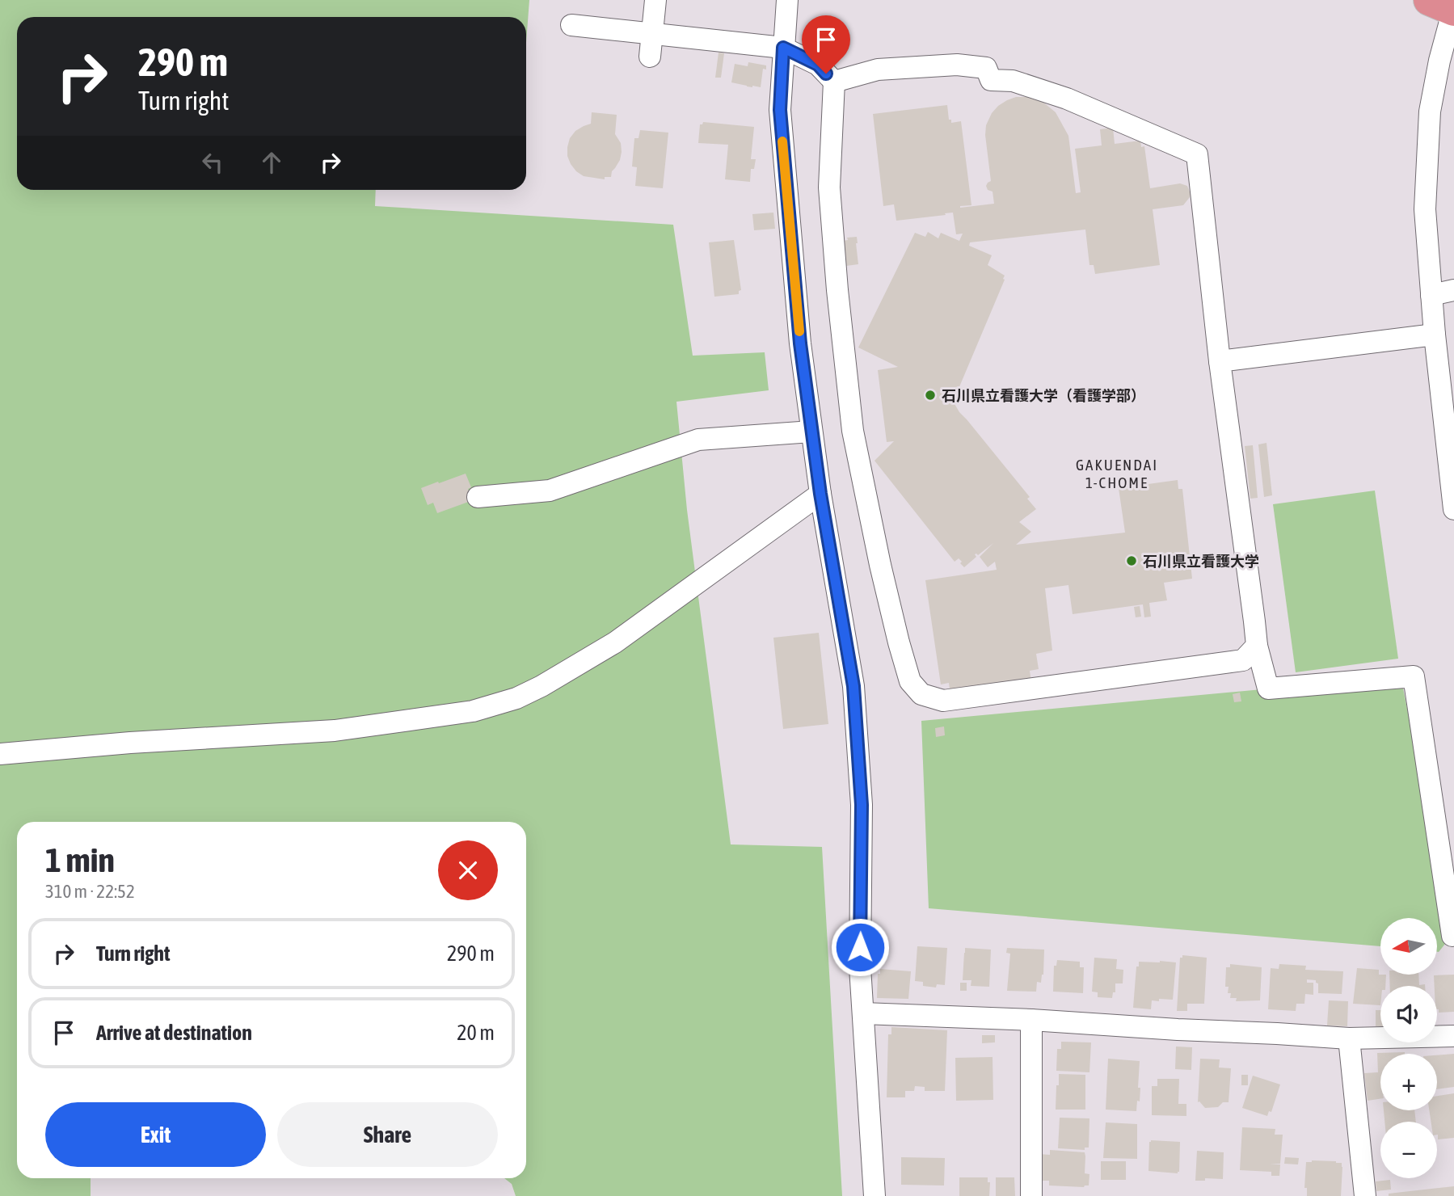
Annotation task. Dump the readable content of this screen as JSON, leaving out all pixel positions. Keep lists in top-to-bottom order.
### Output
{
  "districts": ["GAKUENDAI 1-CHOME"],
  "places": ["石川県立看護大学（看護学部）", "石川県立看護大学"],
  "north": "left",
  "page": {
    "turn": ["290 m", "Turn right"],
    "heading": ["1 min", "310 m · 22:52"],
    "map_buttons": ["+", "−"],
    "list": [
      {
        "name": "Turn right",
        "value": "290 m"
      },
      {
        "name": "Arrive at destination",
        "value": "20 m"
      }
    ],
    "buttons": ["Exit", "Share"]
  }
}
